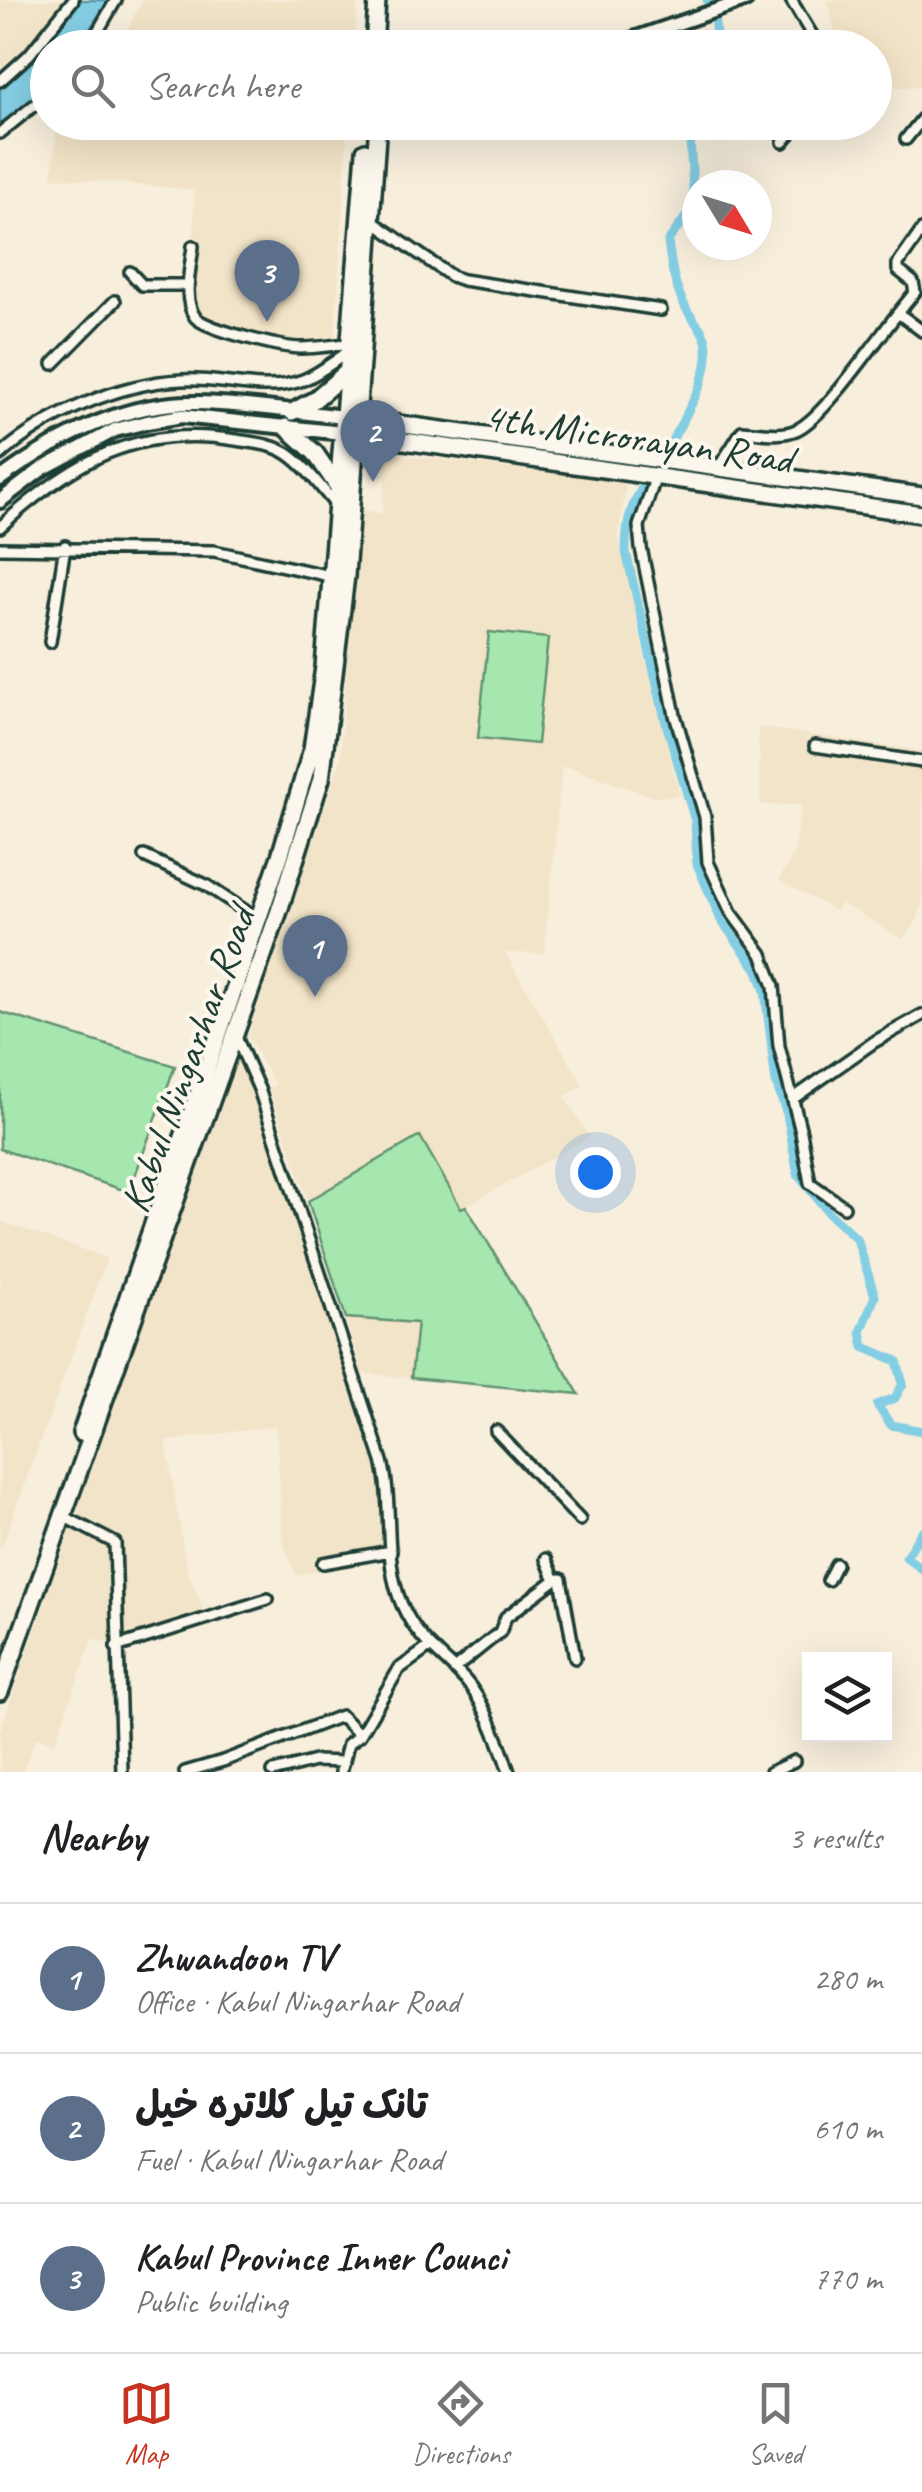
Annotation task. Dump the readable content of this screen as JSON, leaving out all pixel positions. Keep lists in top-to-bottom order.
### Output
{
  "streets": {
    "main road": ["4th Microrayan Road", "Kabul Ningarhar Road"]
  },
  "crossings": [
    ["4th Microrayan Road", "Kabul Ningarhar Road"]
  ],
  "north": "bottom right",
  "page": {
    "search": "Search here",
    "pins": ["3", "2", "1"],
    "heading": ["Nearby", "3 results"],
    "list": [
      {
        "mark": "1",
        "name": "Zhwandoon TV",
        "note": "Office · Kabul Ningarhar Road",
        "value": "280 m"
      },
      {
        "mark": "2",
        "name": "تانک تیل کلاتره خیل",
        "note": "Fuel · Kabul Ningarhar Road",
        "value": "610 m"
      },
      {
        "mark": "3",
        "name": "Kabul Province Inner Counci",
        "note": "Public building",
        "value": "770 m"
      }
    ],
    "nav": ["Map", "Directions", "Saved"]
  }
}
